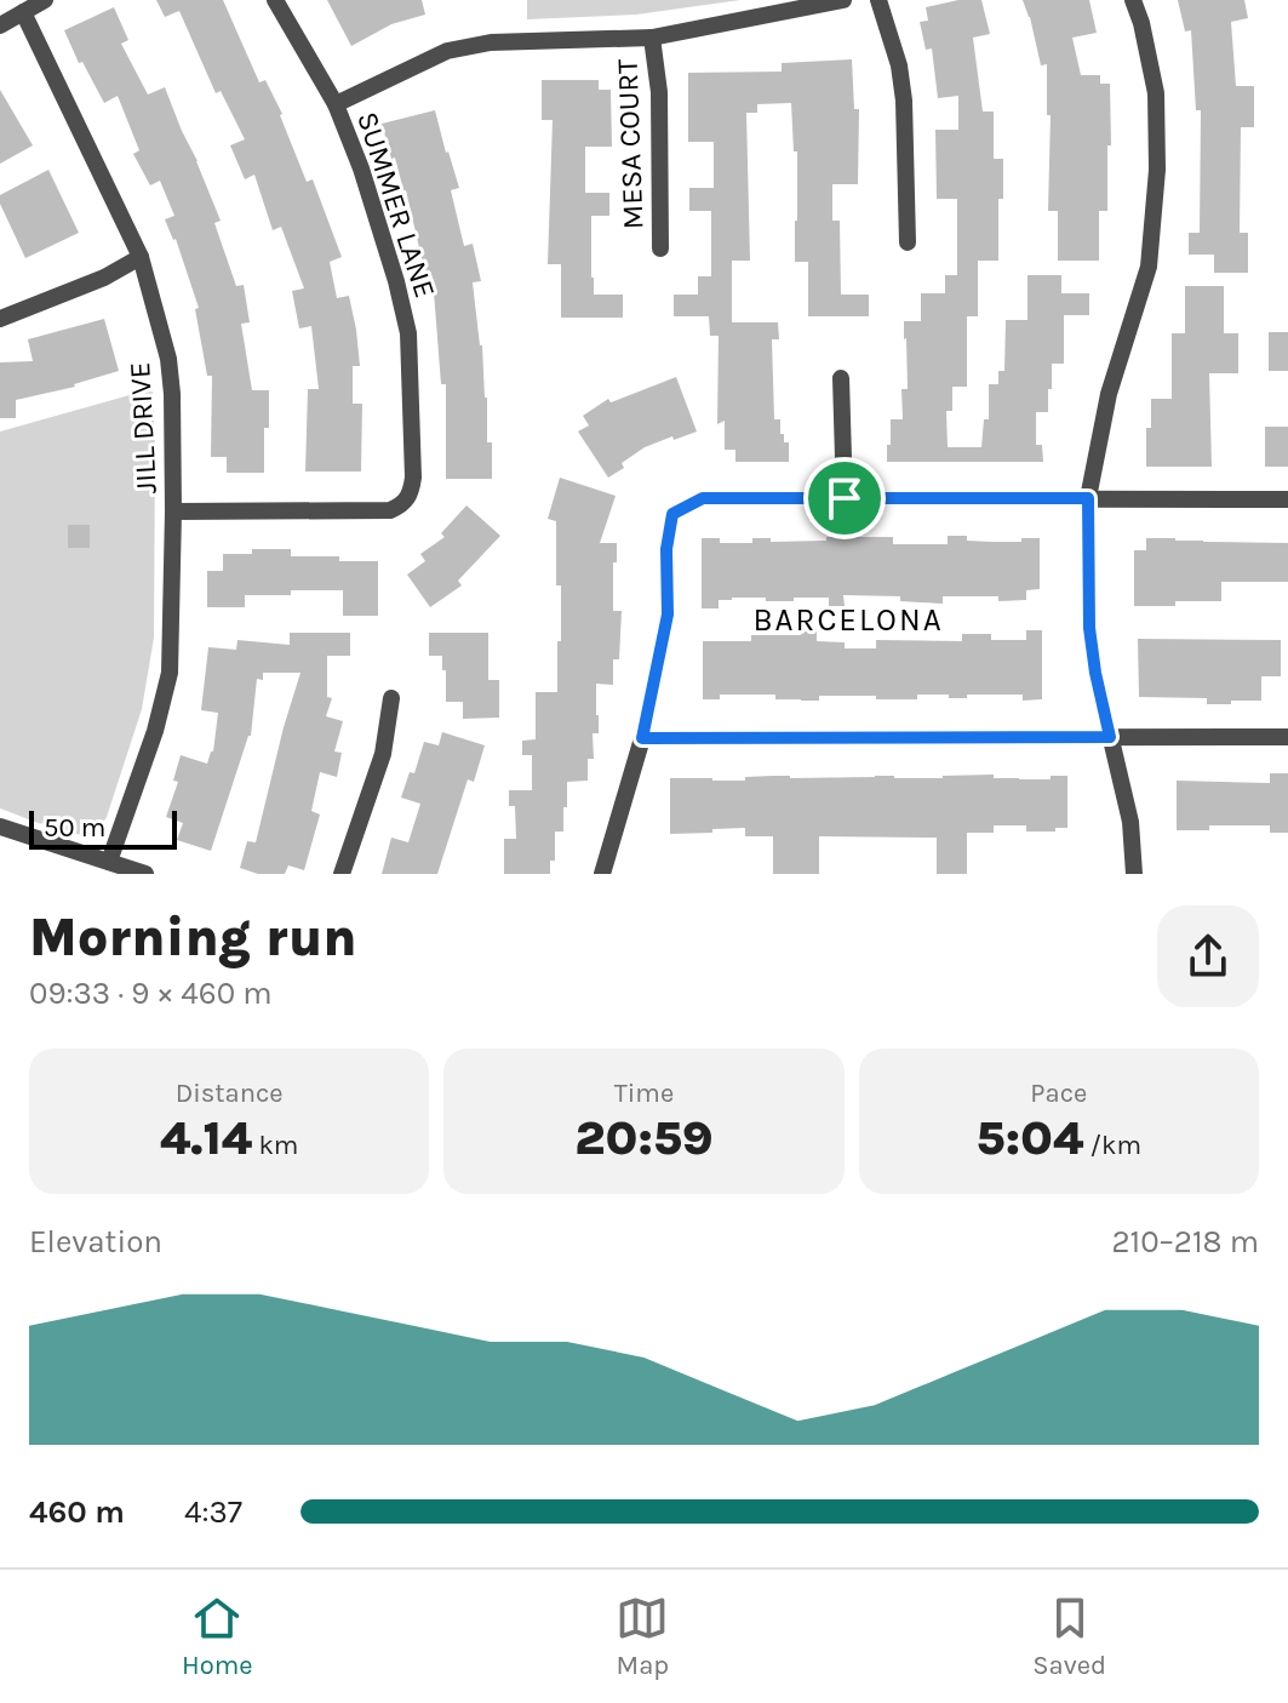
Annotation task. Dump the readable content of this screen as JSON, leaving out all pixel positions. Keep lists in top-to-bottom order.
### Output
{
  "streets": {
    "street": ["MESA COURT", "SUMMER LANE", "JILL DRIVE"]
  },
  "crossings": [
    ["SUMMER LANE", "JILL DRIVE"]
  ],
  "districts": ["BARCELONA"],
  "scale_bar": "50 m",
  "page": {
    "scale": "50 m",
    "heading": ["Morning run", "09:33 · 9 × 460 m"],
    "stats": [
      ["Distance", "4.14 km"],
      ["Time", "20:59"],
      ["Pace", "5:04 /km"]
    ],
    "chart": ["Elevation", "210–218 m"],
    "list": [
      {
        "name": "460 m",
        "note": "4:37"
      }
    ],
    "tabs": ["Home", "Map", "Saved"]
  }
}
